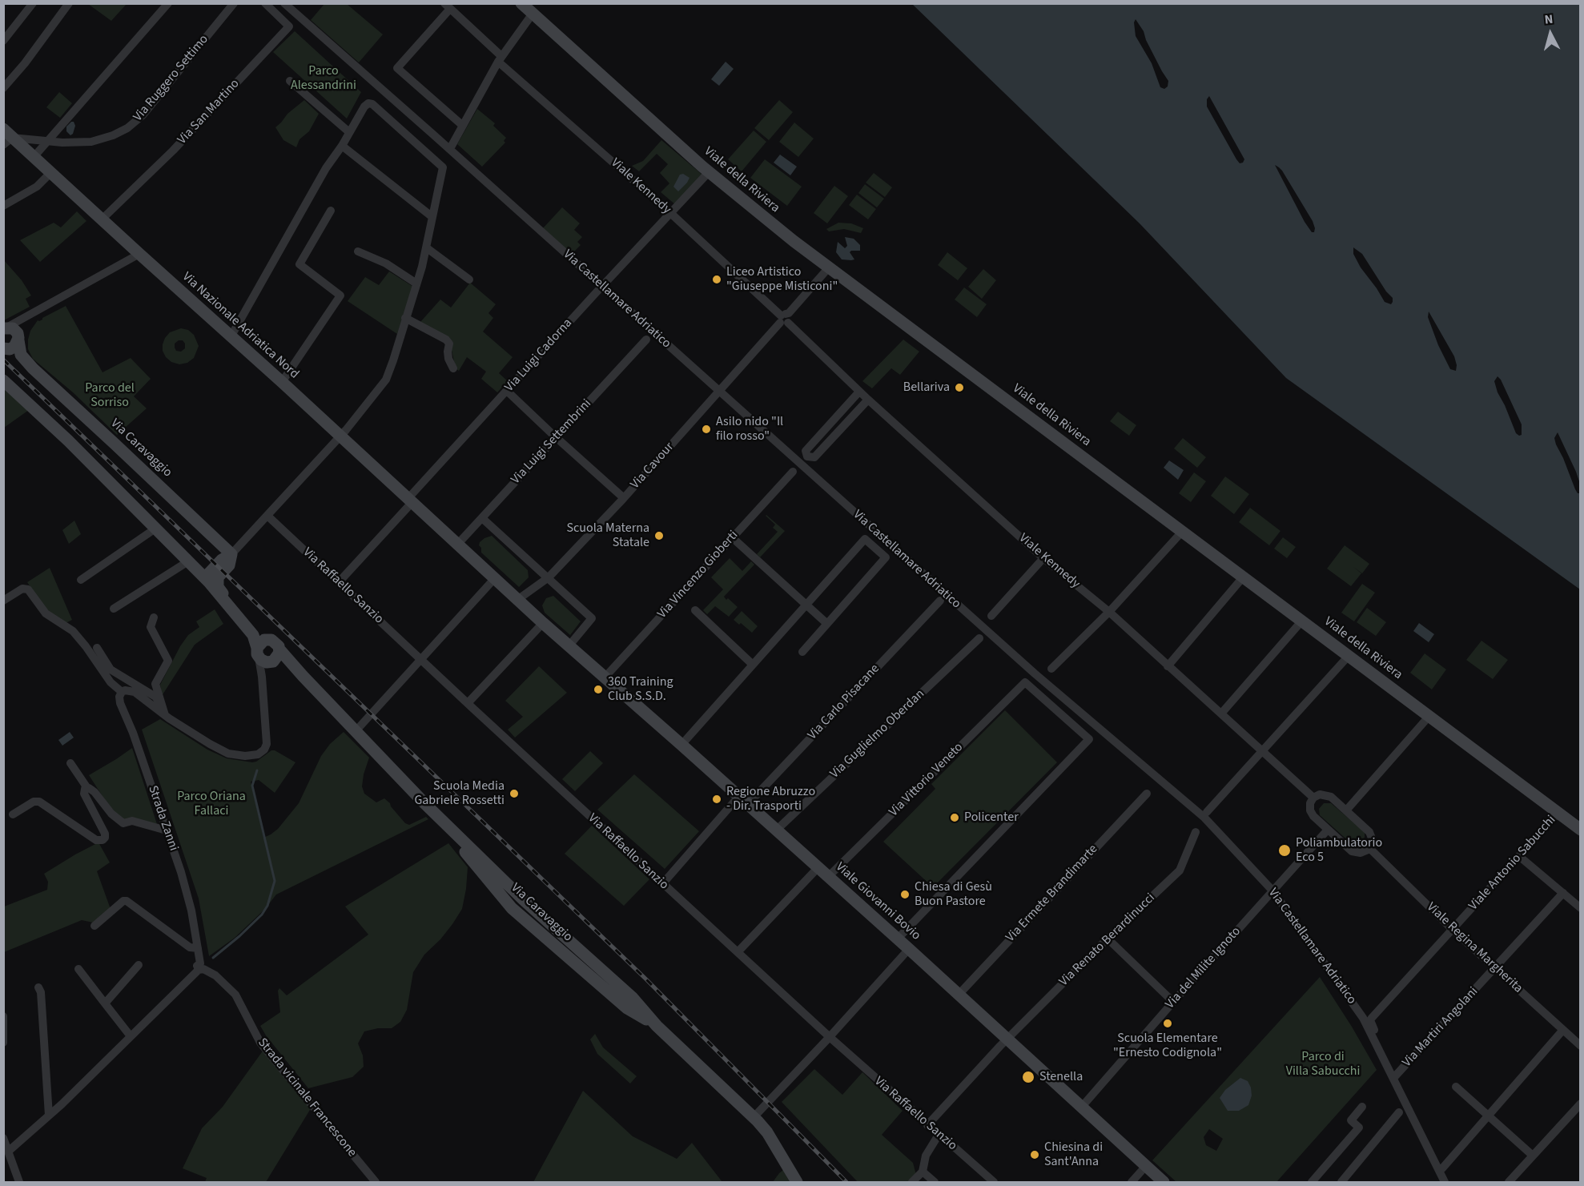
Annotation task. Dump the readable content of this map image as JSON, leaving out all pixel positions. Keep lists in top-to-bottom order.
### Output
{
  "streets": {
    "street": [
      "Via Ruggero Settimo",
      "Via San Martino",
      "Viale della Riviera",
      "Viale Kennedy",
      "Via Castellamare Adriatico",
      "Via Nazionale Adriatica Nord",
      "Via Luigi Cadorna",
      "Via Luigi Settembrini",
      "Via Caravaggio",
      "Via Cavour",
      "Via Vincenzo Gioberti",
      "Via Raffaello Sanzio",
      "Via Carlo Pisacane",
      "Via Guglielmo Oberdan",
      "Via Vittorio Veneto",
      "Strada Zanni",
      "Viale Antonio Sabucchi",
      "Via Ermete Brandimarte",
      "Viale Giovanni Bovio",
      "Via Renato Berardinucci",
      "Viale Regina Margherita",
      "Via del Milite Ignoto",
      "Via Martiri Angolani",
      "Strada vicinale Francescone"
    ]
  },
  "crossings": [
    ["Via Ruggero Settimo", "Via Nazionale Adriatica Nord"],
    ["Via San Martino", "Via Nazionale Adriatica Nord"],
    ["Viale della Riviera", "Via Luigi Cadorna"],
    ["Viale della Riviera", "Via Cavour"],
    ["Viale della Riviera", "Viale Antonio Sabucchi"],
    ["Viale Kennedy", "Via Luigi Cadorna"],
    ["Viale Kennedy", "Via Cavour"],
    ["Via Castellamare Adriatico", "Via Luigi Cadorna"],
    ["Via Castellamare Adriatico", "Via Cavour"],
    ["Via Castellamare Adriatico", "Via del Milite Ignoto"],
    ["Via Nazionale Adriatica Nord", "Via Luigi Cadorna"],
    ["Via Nazionale Adriatica Nord", "Via Luigi Settembrini"],
    ["Via Nazionale Adriatica Nord", "Via Cavour"],
    ["Via Nazionale Adriatica Nord", "Viale Giovanni Bovio"],
    ["Via Luigi Cadorna", "Via Raffaello Sanzio"],
    ["Via Cavour", "Viale Giovanni Bovio"],
    ["Via Vincenzo Gioberti", "Viale Giovanni Bovio"],
    ["Via Raffaello Sanzio", "Via Carlo Pisacane"],
    ["Via Raffaello Sanzio", "Via Renato Berardinucci"],
    ["Via Carlo Pisacane", "Viale Giovanni Bovio"],
    ["Via Guglielmo Oberdan", "Viale Giovanni Bovio"],
    ["Via Vittorio Veneto", "Viale Giovanni Bovio"],
    ["Strada Zanni", "Strada vicinale Francescone"],
    ["Viale Antonio Sabucchi", "Viale Regina Margherita"],
    ["Viale Antonio Sabucchi", "Via Martiri Angolani"],
    ["Via Ermete Brandimarte", "Viale Giovanni Bovio"],
    ["Viale Giovanni Bovio", "Via Renato Berardinucci"],
    ["Viale Giovanni Bovio", "Via del Milite Ignoto"],
    ["Viale Regina Margherita", "Via Martiri Angolani"]
  ],
  "parks": [
    "Parco Alessandrini",
    "Parco del Sorriso",
    "Parco Oriana Fallaci",
    "Parco di Villa Sabucchi"
  ],
  "places": [
    "Liceo Artistico \"Giuseppe Misticoni\"",
    "Bellariva",
    "Asilo nido \"Il filo rosso\"",
    "Scuola Materna Statale",
    "360 Training Club S.S.D.",
    "Scuola Media Gabriele Rossetti",
    "Regione Abruzzo - Dir. Trasporti",
    "Policenter",
    "Poliambulatorio Eco 5",
    "Chiesa di Gesù Buon Pastore",
    "Scuola Elementare \"Ernesto Codignola\"",
    "Stenella",
    "Chiesina di Sant'Anna"
  ],
  "north": "top"
}
